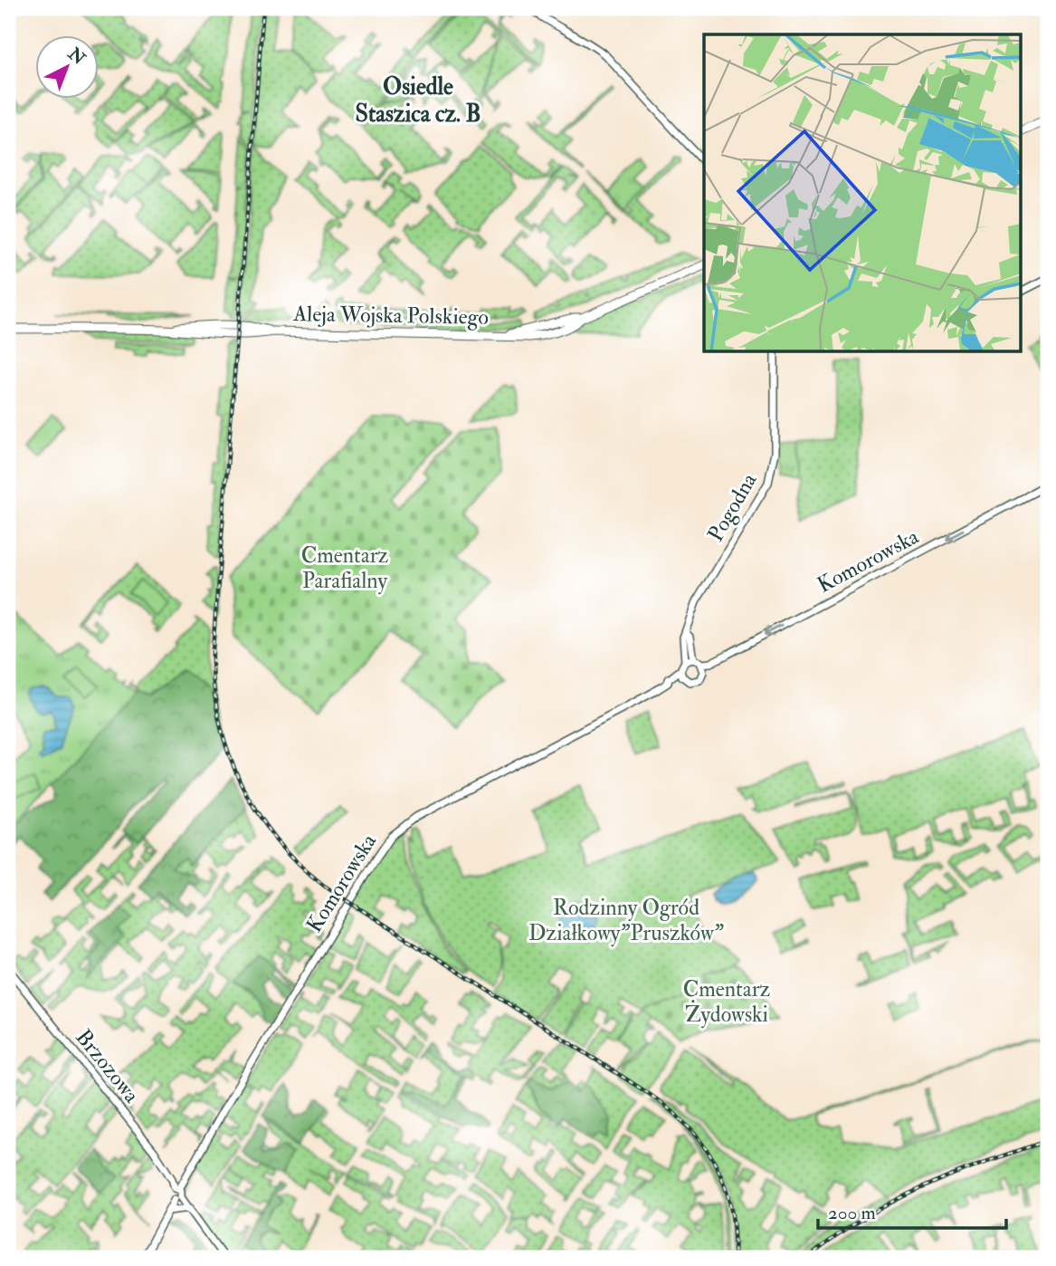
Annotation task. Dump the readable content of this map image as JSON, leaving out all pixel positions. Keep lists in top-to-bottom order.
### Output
{
  "streets": {
    "main road": ["Aleja Wojska Polskiego"],
    "street": ["Pogodna", "Komorowska", "Brzozowa"]
  },
  "crossings": [
    ["Pogodna", "Komorowska"],
    ["Komorowska", "Brzozowa"]
  ],
  "districts": ["Osiedle Staszica cz. B"],
  "parks": ["Cmentarz Parafialny", "Rodzinny Ogród Działkowy\"Pruszków\"", "Cmentarz Żydowski"],
  "scale_bar": "200 m",
  "north": "top right"
}
